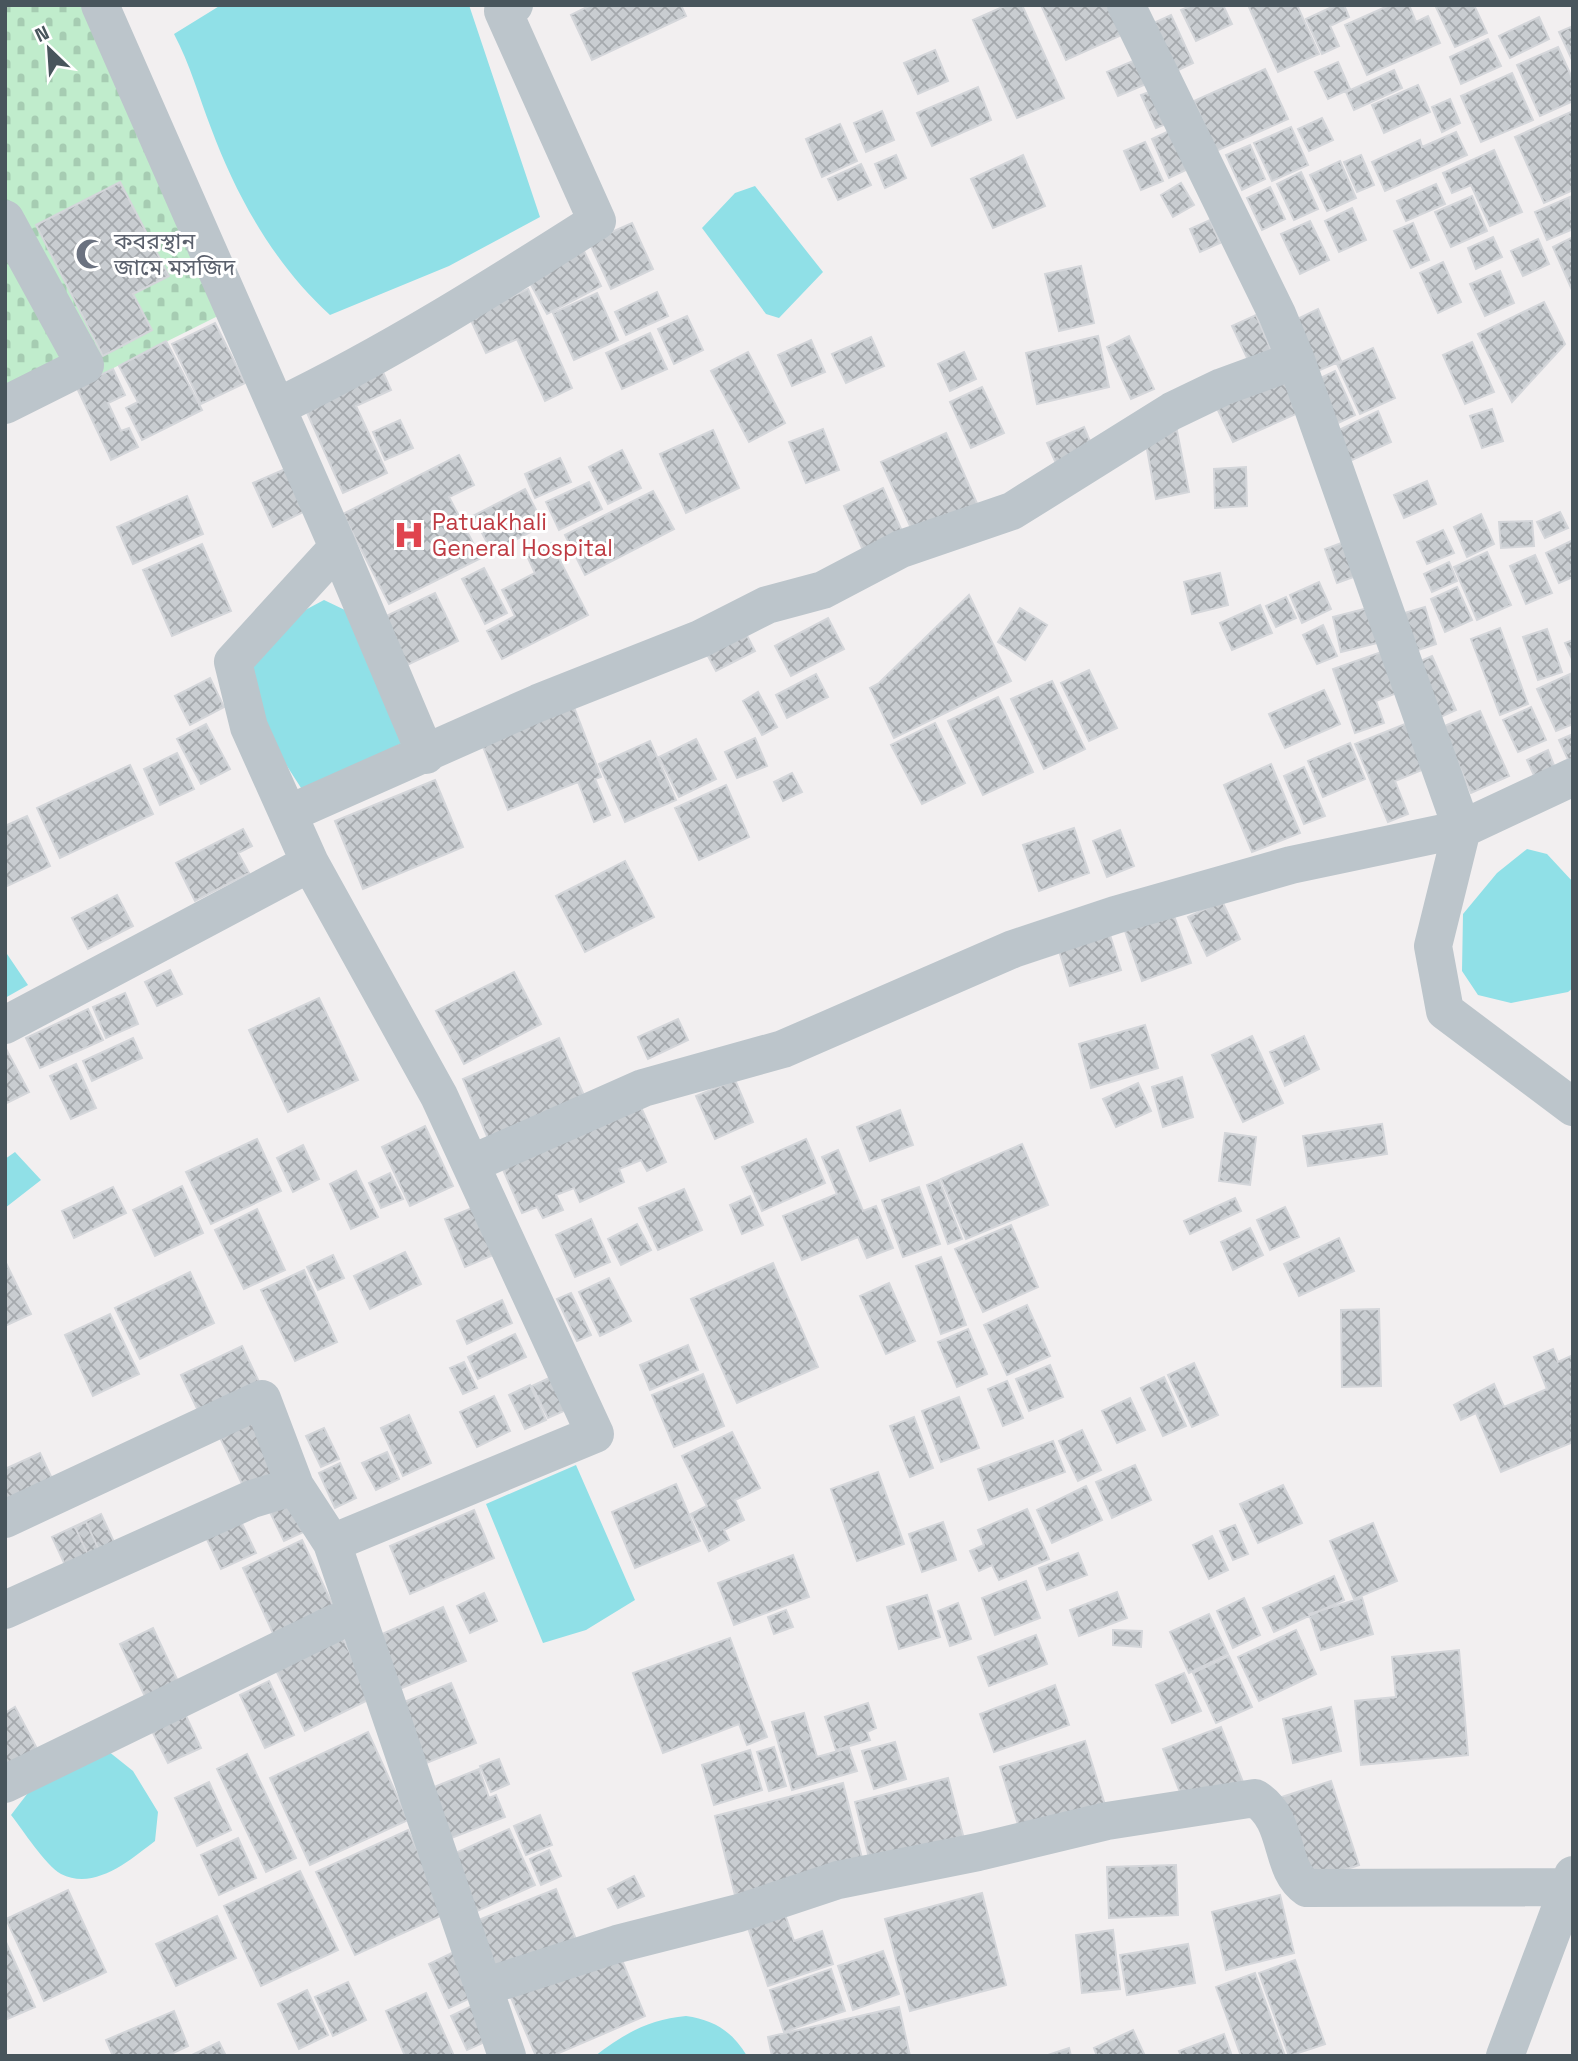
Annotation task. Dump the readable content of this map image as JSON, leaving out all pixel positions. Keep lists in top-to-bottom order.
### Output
{
  "places": {
    "mosque": ["কবরস্থান জামে মসজিদ"],
    "hospital": ["Patuakhali General Hospital"]
  },
  "north": "top left"
}
